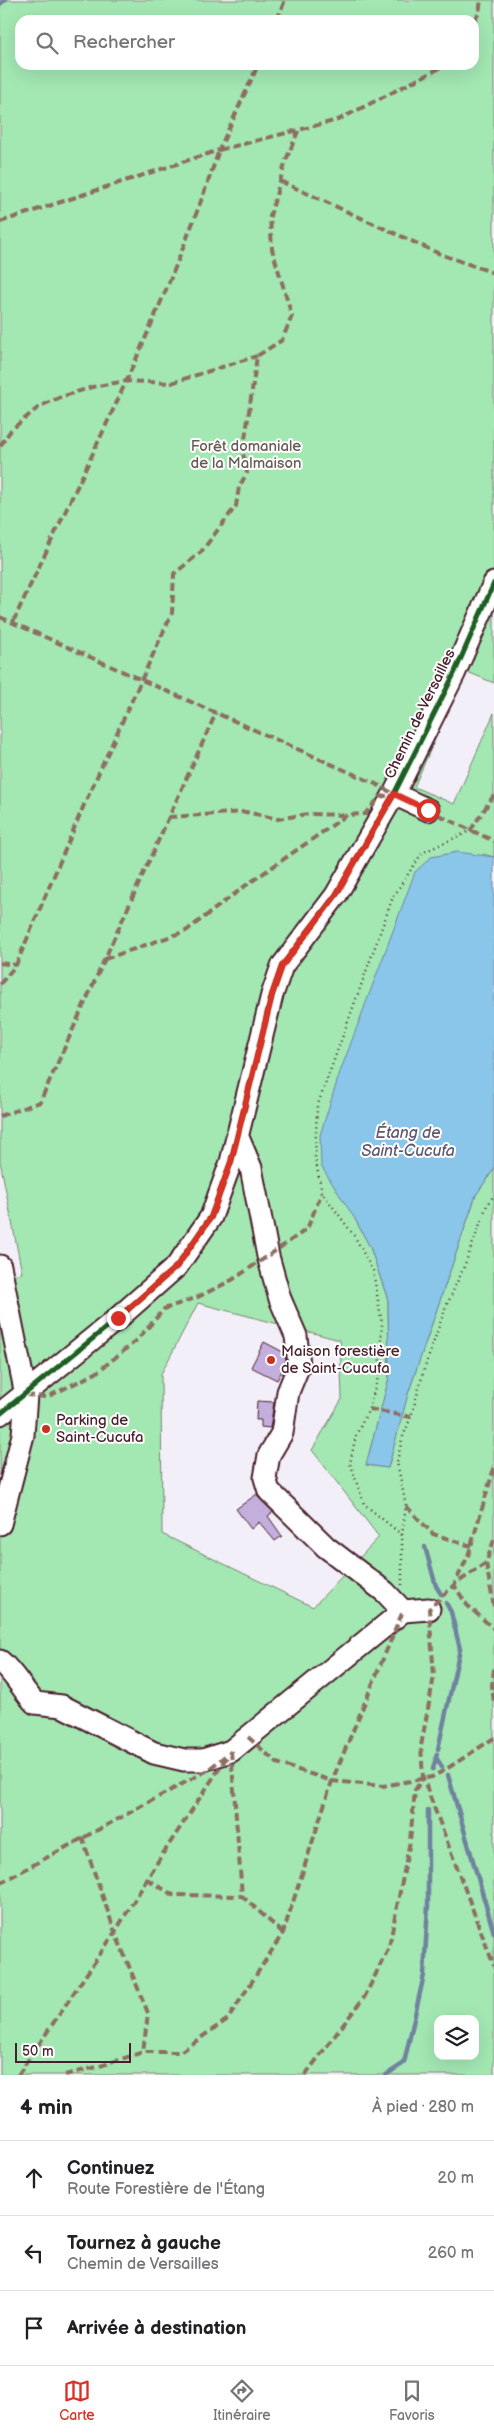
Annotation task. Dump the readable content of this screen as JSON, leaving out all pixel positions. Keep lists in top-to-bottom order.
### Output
{
  "streets": {
    "street": ["Chemin de Versailles"]
  },
  "water": ["Étang de Saint-Cucufa"],
  "parks": ["Forêt domaniale de la Malmaison"],
  "places": ["Maison forestière de Saint-Cucufa", "Parking de Saint-Cucufa"],
  "scale_bar": "50 m",
  "page": {
    "search": "Rechercher",
    "scale": "50 m",
    "heading": ["4 min", "À pied · 280 m"],
    "list": [
      ["Continuez", "Route Forestière de l'Étang", "20 m"],
      ["Tournez à gauche", "Chemin de Versailles", "260 m"],
      "Arrivée à destination"
    ],
    "nav": ["Carte", "Itinéraire", "Favoris"]
  }
}
